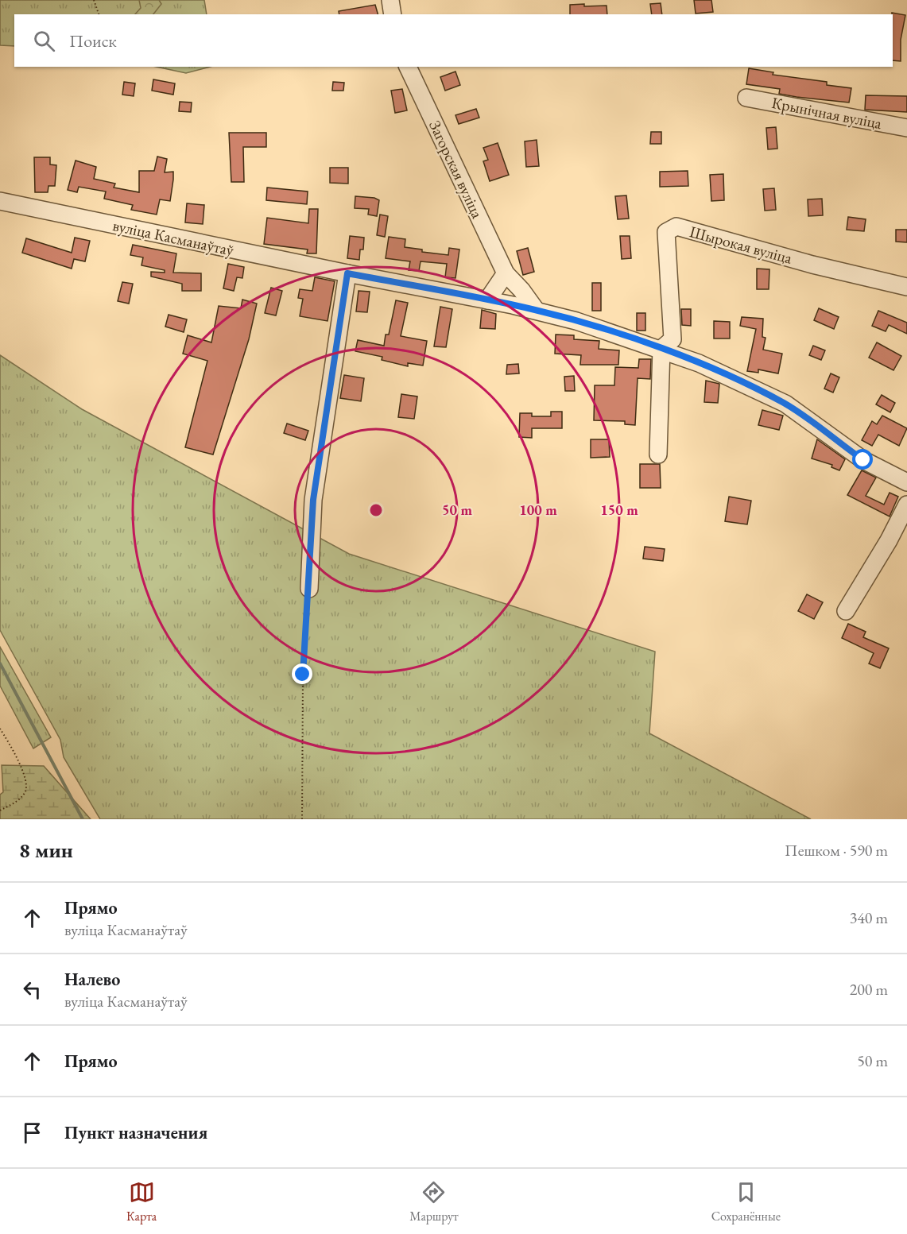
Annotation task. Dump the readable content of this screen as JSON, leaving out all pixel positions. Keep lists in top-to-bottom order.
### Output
{
  "streets": {
    "street": [
      "Крынічная вуліца",
      "Загорская вуліца",
      "вуліца Касманаўтаў",
      "Шырокая вуліца"
    ]
  },
  "crossings": [
    ["Загорская вуліца", "вуліца Касманаўтаў"],
    ["вуліца Касманаўтаў", "Шырокая вуліца"]
  ],
  "page": {
    "search": "Поиск",
    "heading": ["8 мин", "Пешком · 590 m"],
    "list": [
      ["Прямо", "вуліца Касманаўтаў", "340 m"],
      ["Налево", "вуліца Касманаўтаў", "200 m"],
      ["Прямо", "50 m"],
      "Пункт назначения"
    ],
    "nav": ["Карта", "Маршрут", "Сохранённые"]
  },
  "rings": ["50 m", "100 m", "150 m"]
}
